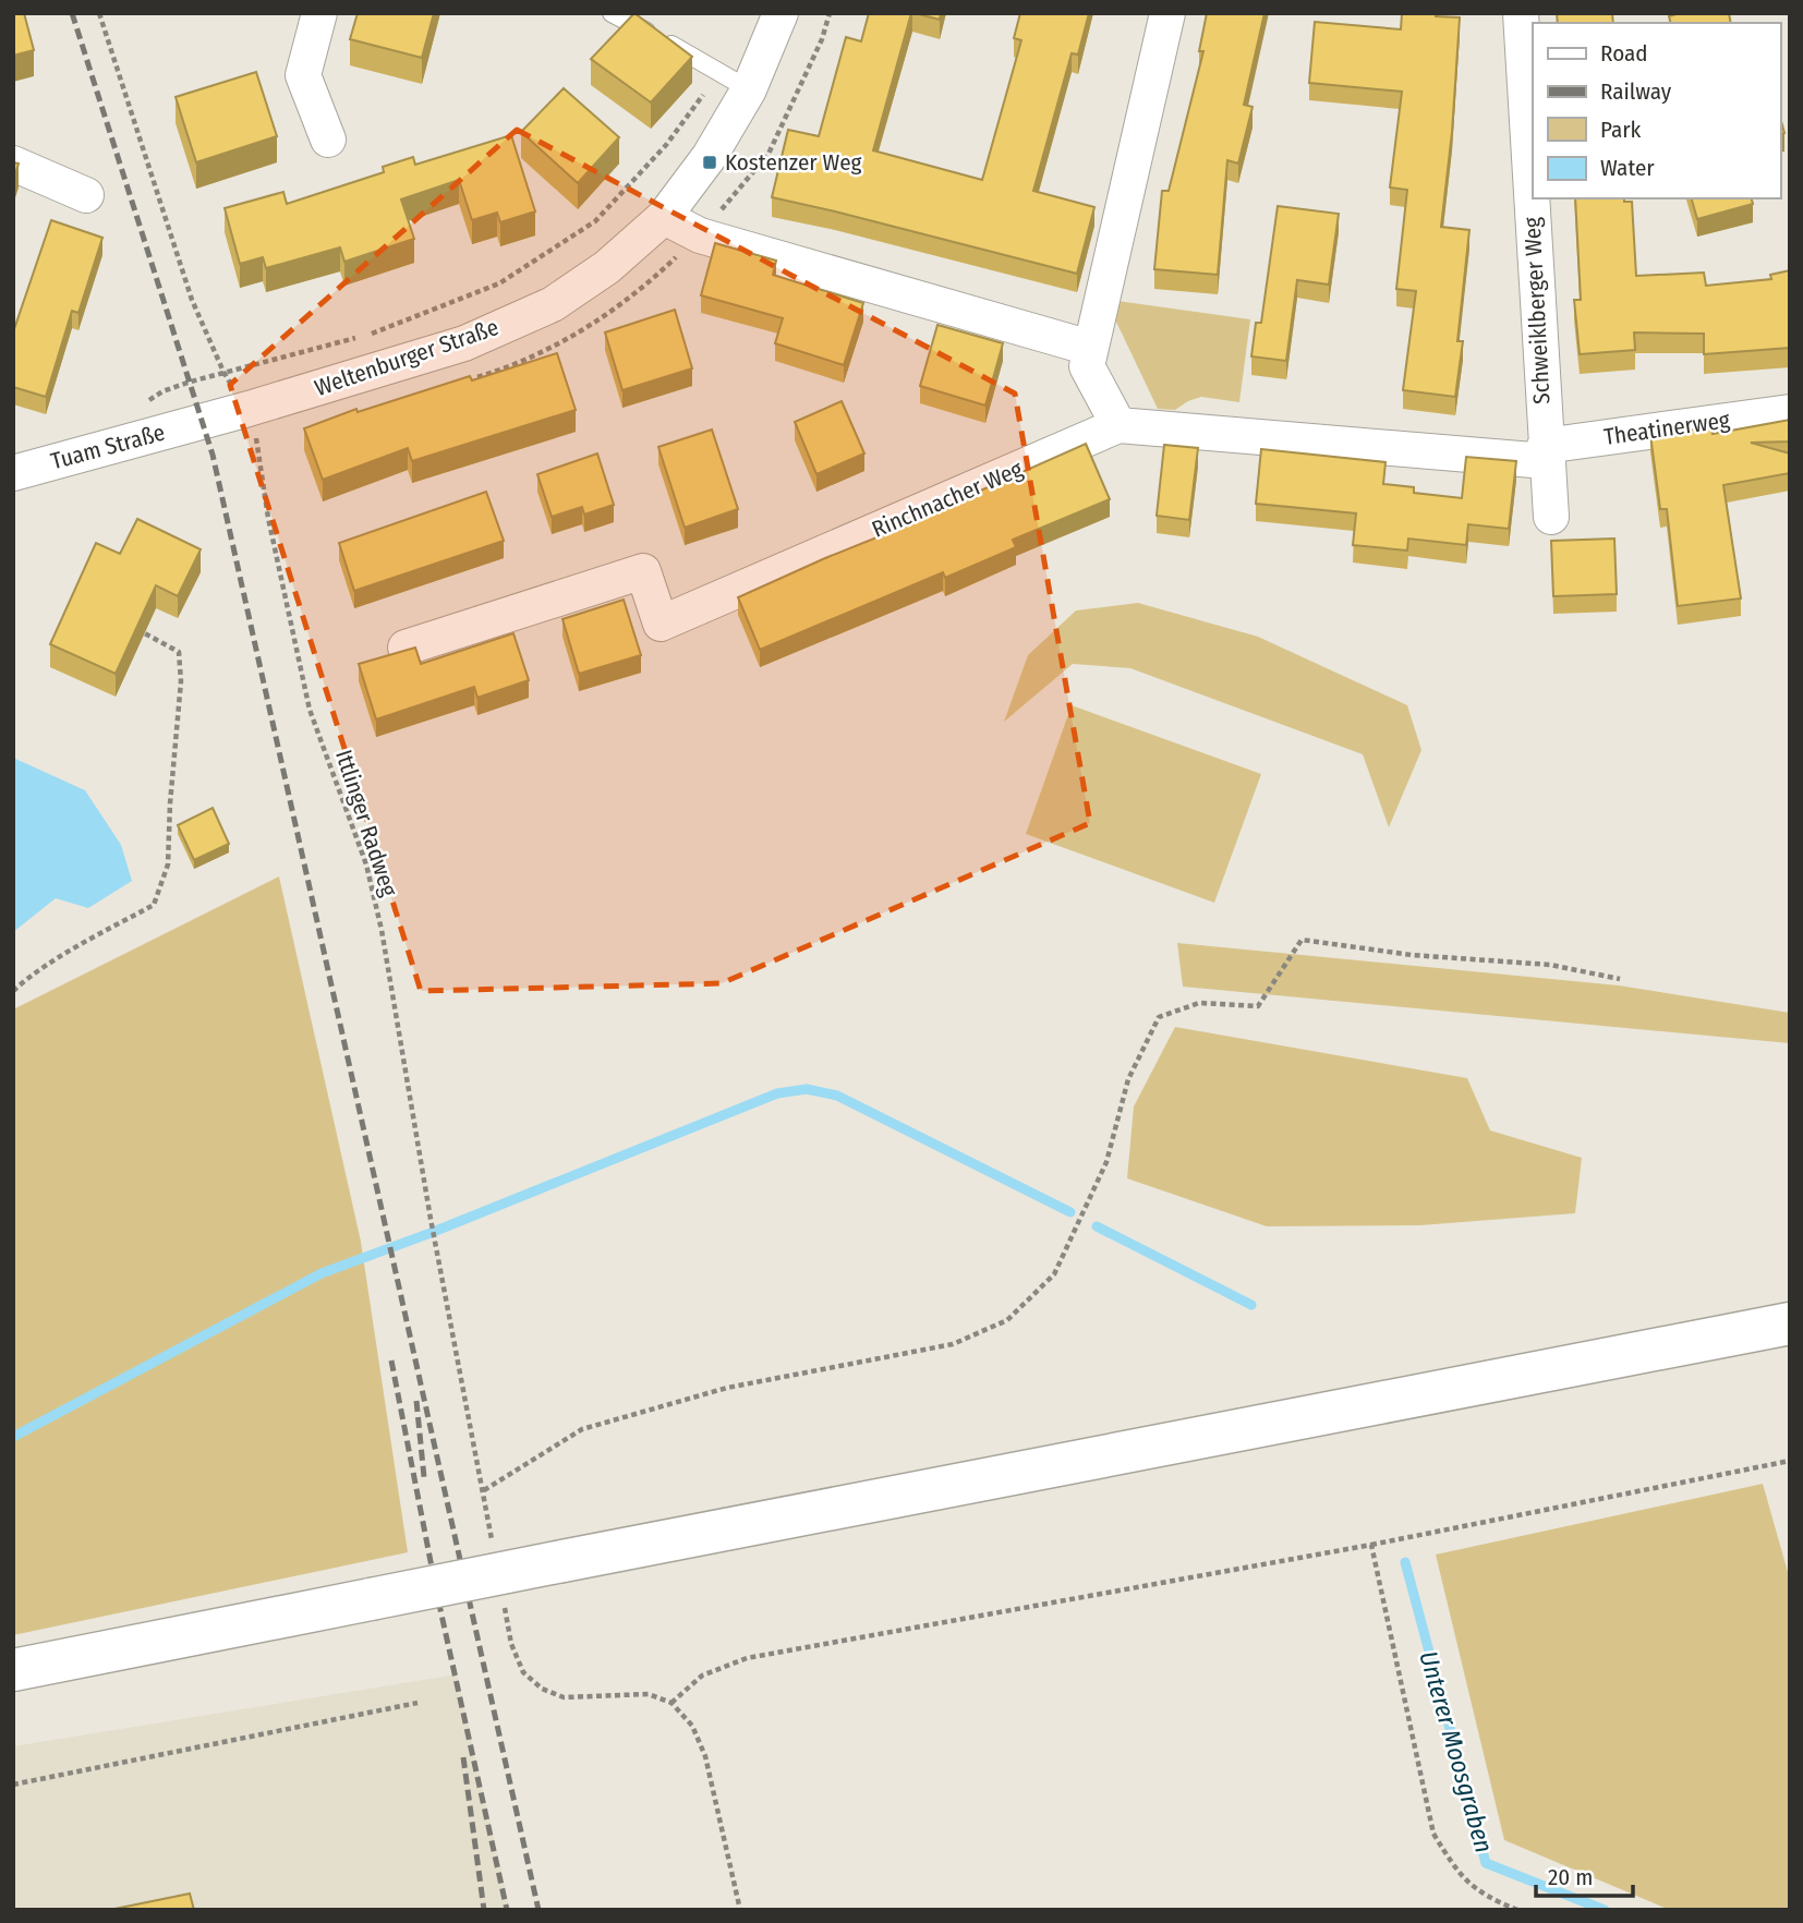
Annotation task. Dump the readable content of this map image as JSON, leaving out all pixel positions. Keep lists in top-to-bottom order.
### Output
{
  "streets": {
    "street": [
      "Schweiklberger Weg",
      "Weltenburger Straße",
      "Theatinerweg",
      "Tuam Straße",
      "Rinchnacher Weg"
    ],
    "path": ["Ittlinger Radweg"]
  },
  "crossings": [
    ["Schweiklberger Weg", "Theatinerweg"],
    ["Schweiklberger Weg", "Rinchnacher Weg"],
    ["Weltenburger Straße", "Tuam Straße"],
    ["Weltenburger Straße", "Ittlinger Radweg"],
    ["Theatinerweg", "Rinchnacher Weg"]
  ],
  "water": ["Unterer Moosgraben"],
  "places": {
    "transit": ["Kostenzer Weg"]
  },
  "legend": [
    "Road",
    "Railway",
    "Park",
    "Water"
  ],
  "scale_bar": "20 m"
}
